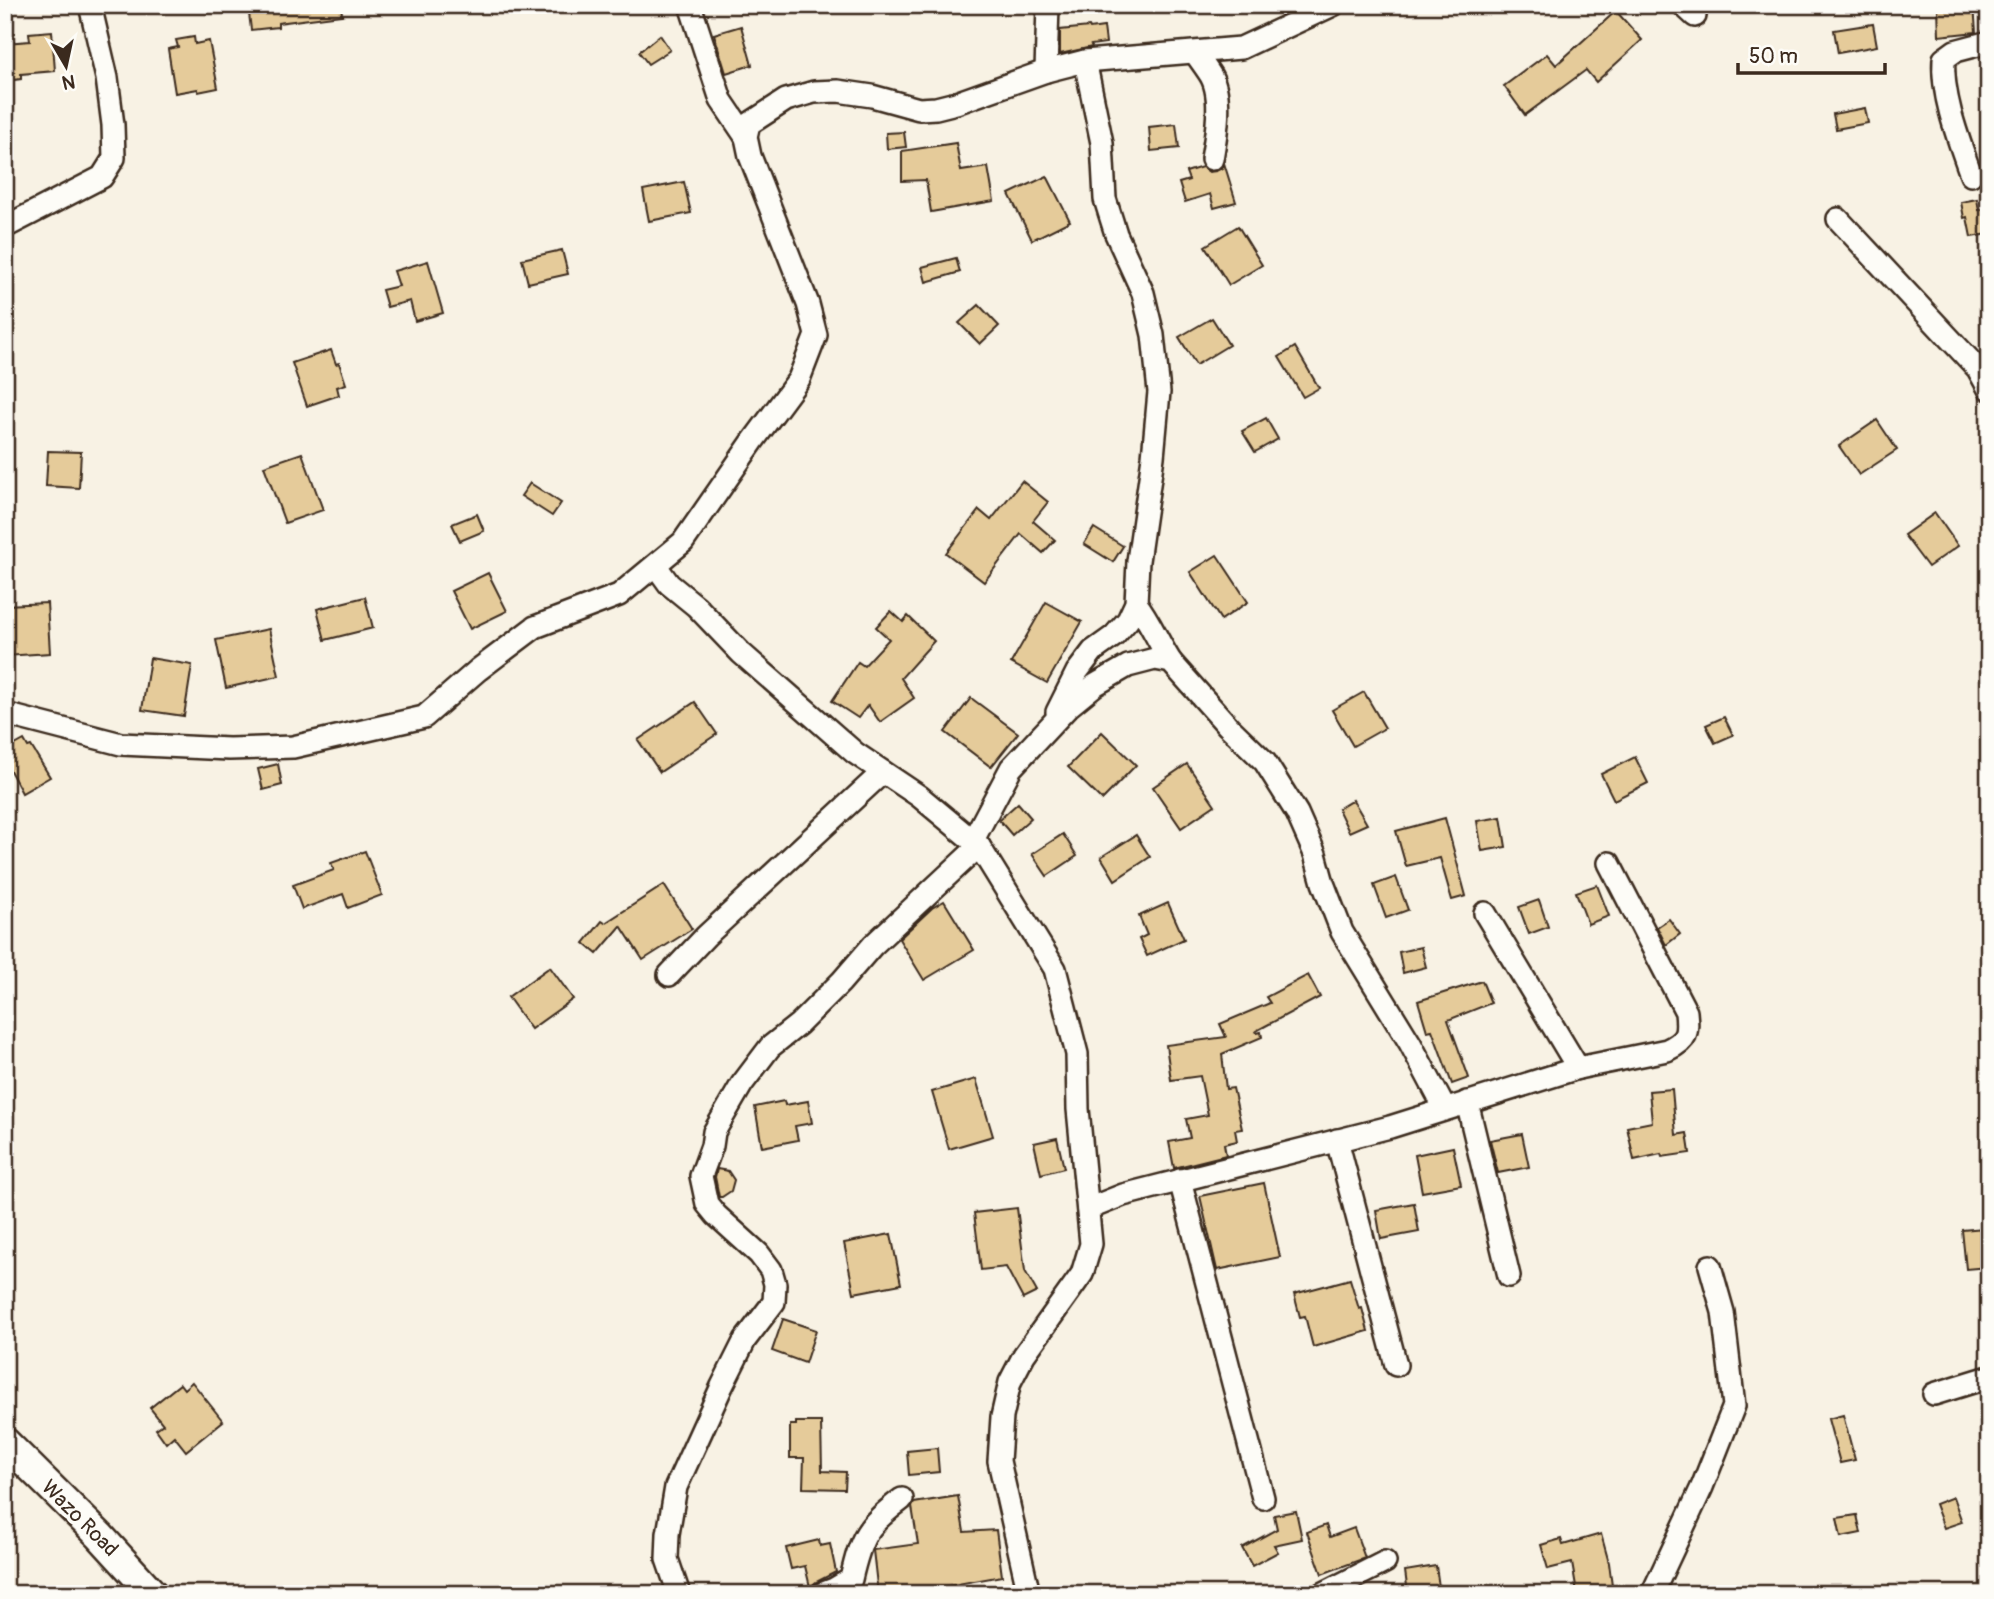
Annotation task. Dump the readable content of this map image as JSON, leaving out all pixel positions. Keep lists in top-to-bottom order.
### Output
{
  "streets": {
    "main road": ["Wazo Road"]
  },
  "scale_bar": "50 m",
  "north": "bottom"
}
